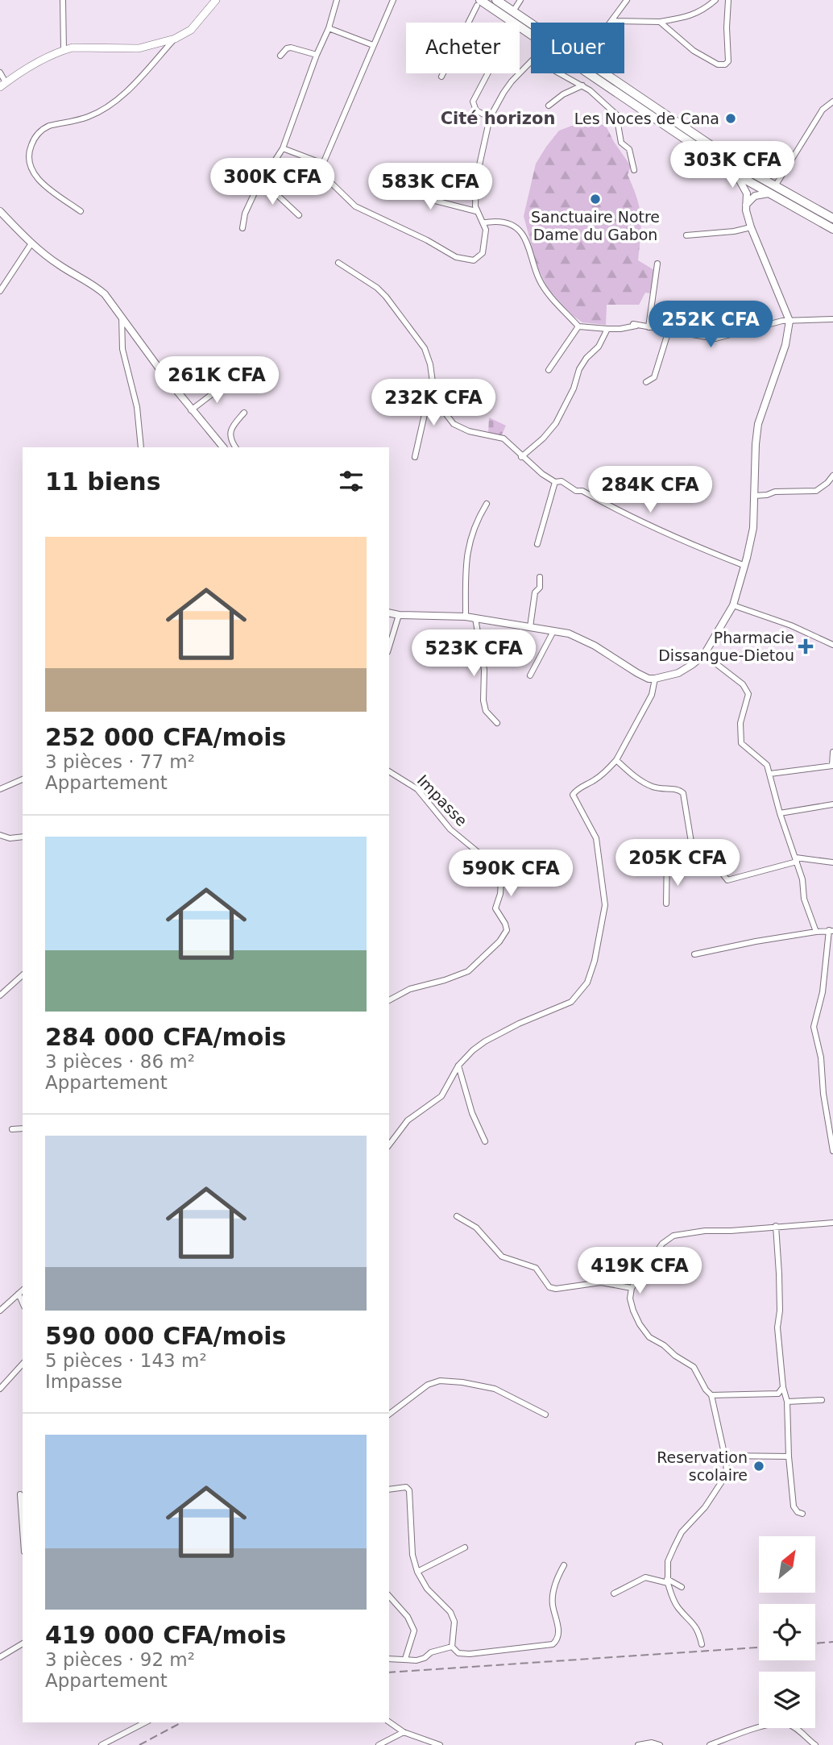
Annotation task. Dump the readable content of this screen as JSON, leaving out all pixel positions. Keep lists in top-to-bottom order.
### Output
{
  "streets": {
    "street": ["Impasse"]
  },
  "districts": ["Cité horizon"],
  "places": {
    "other": ["Les Noces de Cana", "Sanctuaire Notre Dame du Gabon", "Reservation scolaire"],
    "health": ["Pharmacie Dissangue-Dietou"]
  },
  "north": "top right",
  "page": {
    "chip": ["Acheter", "Louer"],
    "price": [
      "303K CFA",
      "300K CFA",
      "583K CFA",
      "252K CFA",
      "261K CFA",
      "232K CFA",
      "284K CFA",
      "523K CFA",
      "205K CFA",
      "590K CFA",
      "419K CFA"
    ],
    "heading": "11 biens",
    "list": [
      {
        "name": "252 000 CFA/mois",
        "note": "3 pièces · 77 m² · Appartement"
      },
      {
        "name": "284 000 CFA/mois",
        "note": "3 pièces · 86 m² · Appartement"
      },
      {
        "name": "590 000 CFA/mois",
        "note": "5 pièces · 143 m² · Impasse"
      },
      {
        "name": "419 000 CFA/mois",
        "note": "3 pièces · 92 m² · Appartement"
      }
    ]
  }
}
